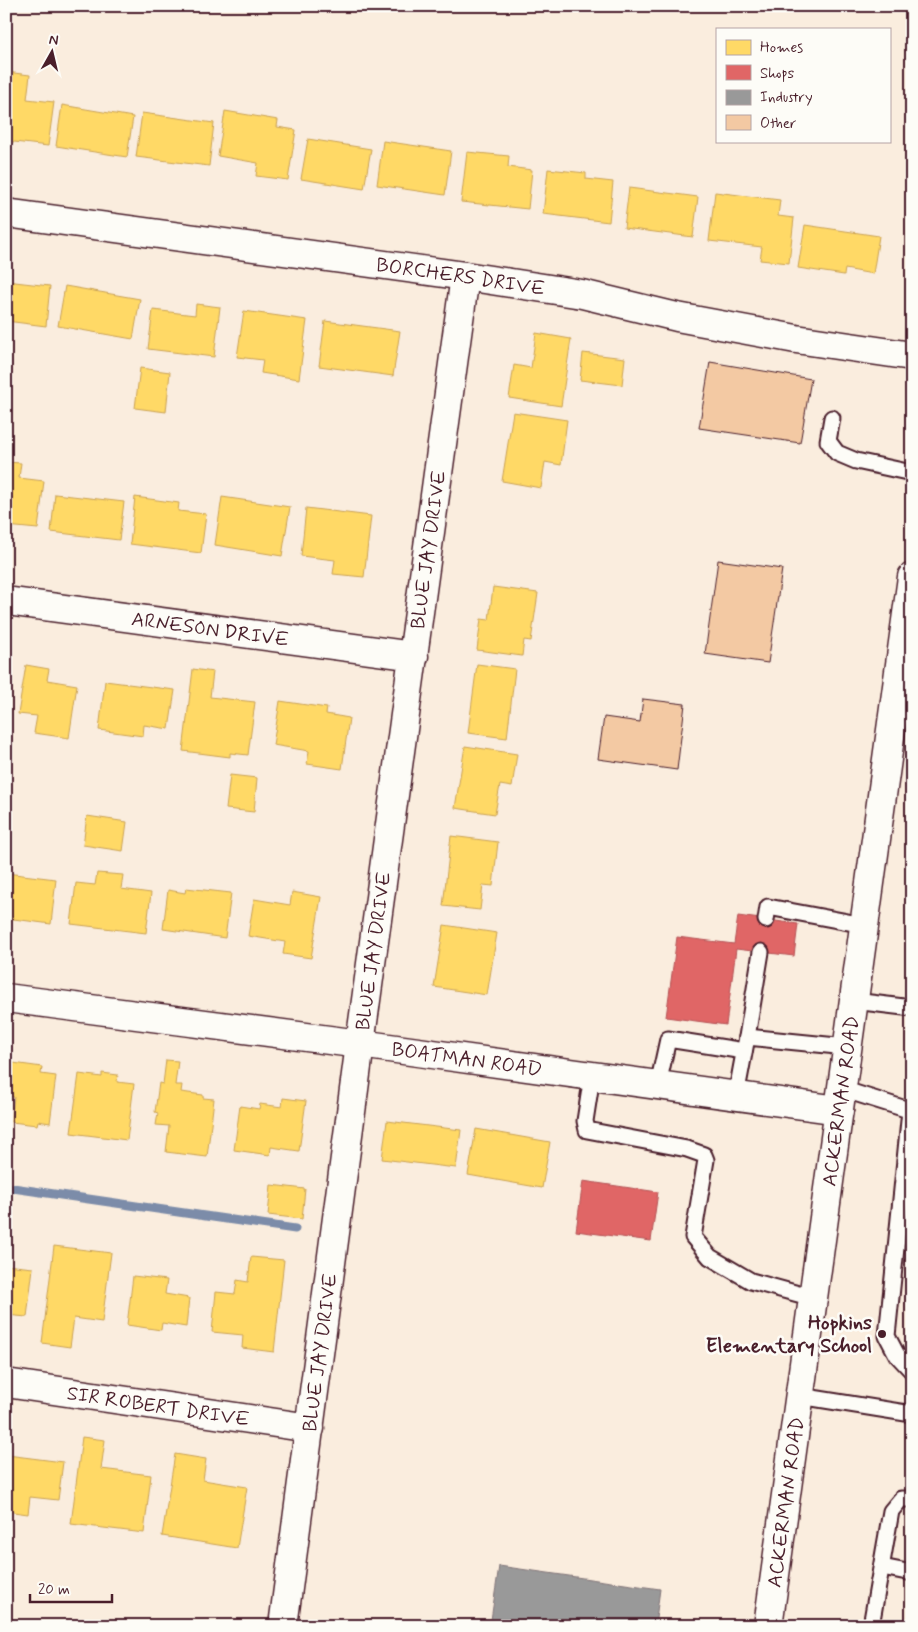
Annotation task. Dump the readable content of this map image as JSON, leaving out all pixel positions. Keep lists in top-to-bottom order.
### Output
{
  "streets": {
    "street": [
      "BORCHERS DRIVE",
      "BLUE JAY DRIVE",
      "ARNESON DRIVE",
      "BOATMAN ROAD",
      "ACKERMAN ROAD",
      "SIR ROBERT DRIVE"
    ]
  },
  "crossings": [
    ["BORCHERS DRIVE", "BLUE JAY DRIVE"],
    ["BLUE JAY DRIVE", "ARNESON DRIVE"],
    ["BLUE JAY DRIVE", "BOATMAN ROAD"],
    ["BLUE JAY DRIVE", "SIR ROBERT DRIVE"],
    ["BOATMAN ROAD", "ACKERMAN ROAD"]
  ],
  "places": ["Hopkins Elementary School"],
  "legend": [
    "Homes",
    "Shops",
    "Industry",
    "Other"
  ],
  "scale_bar": "20 m",
  "north": "top"
}
